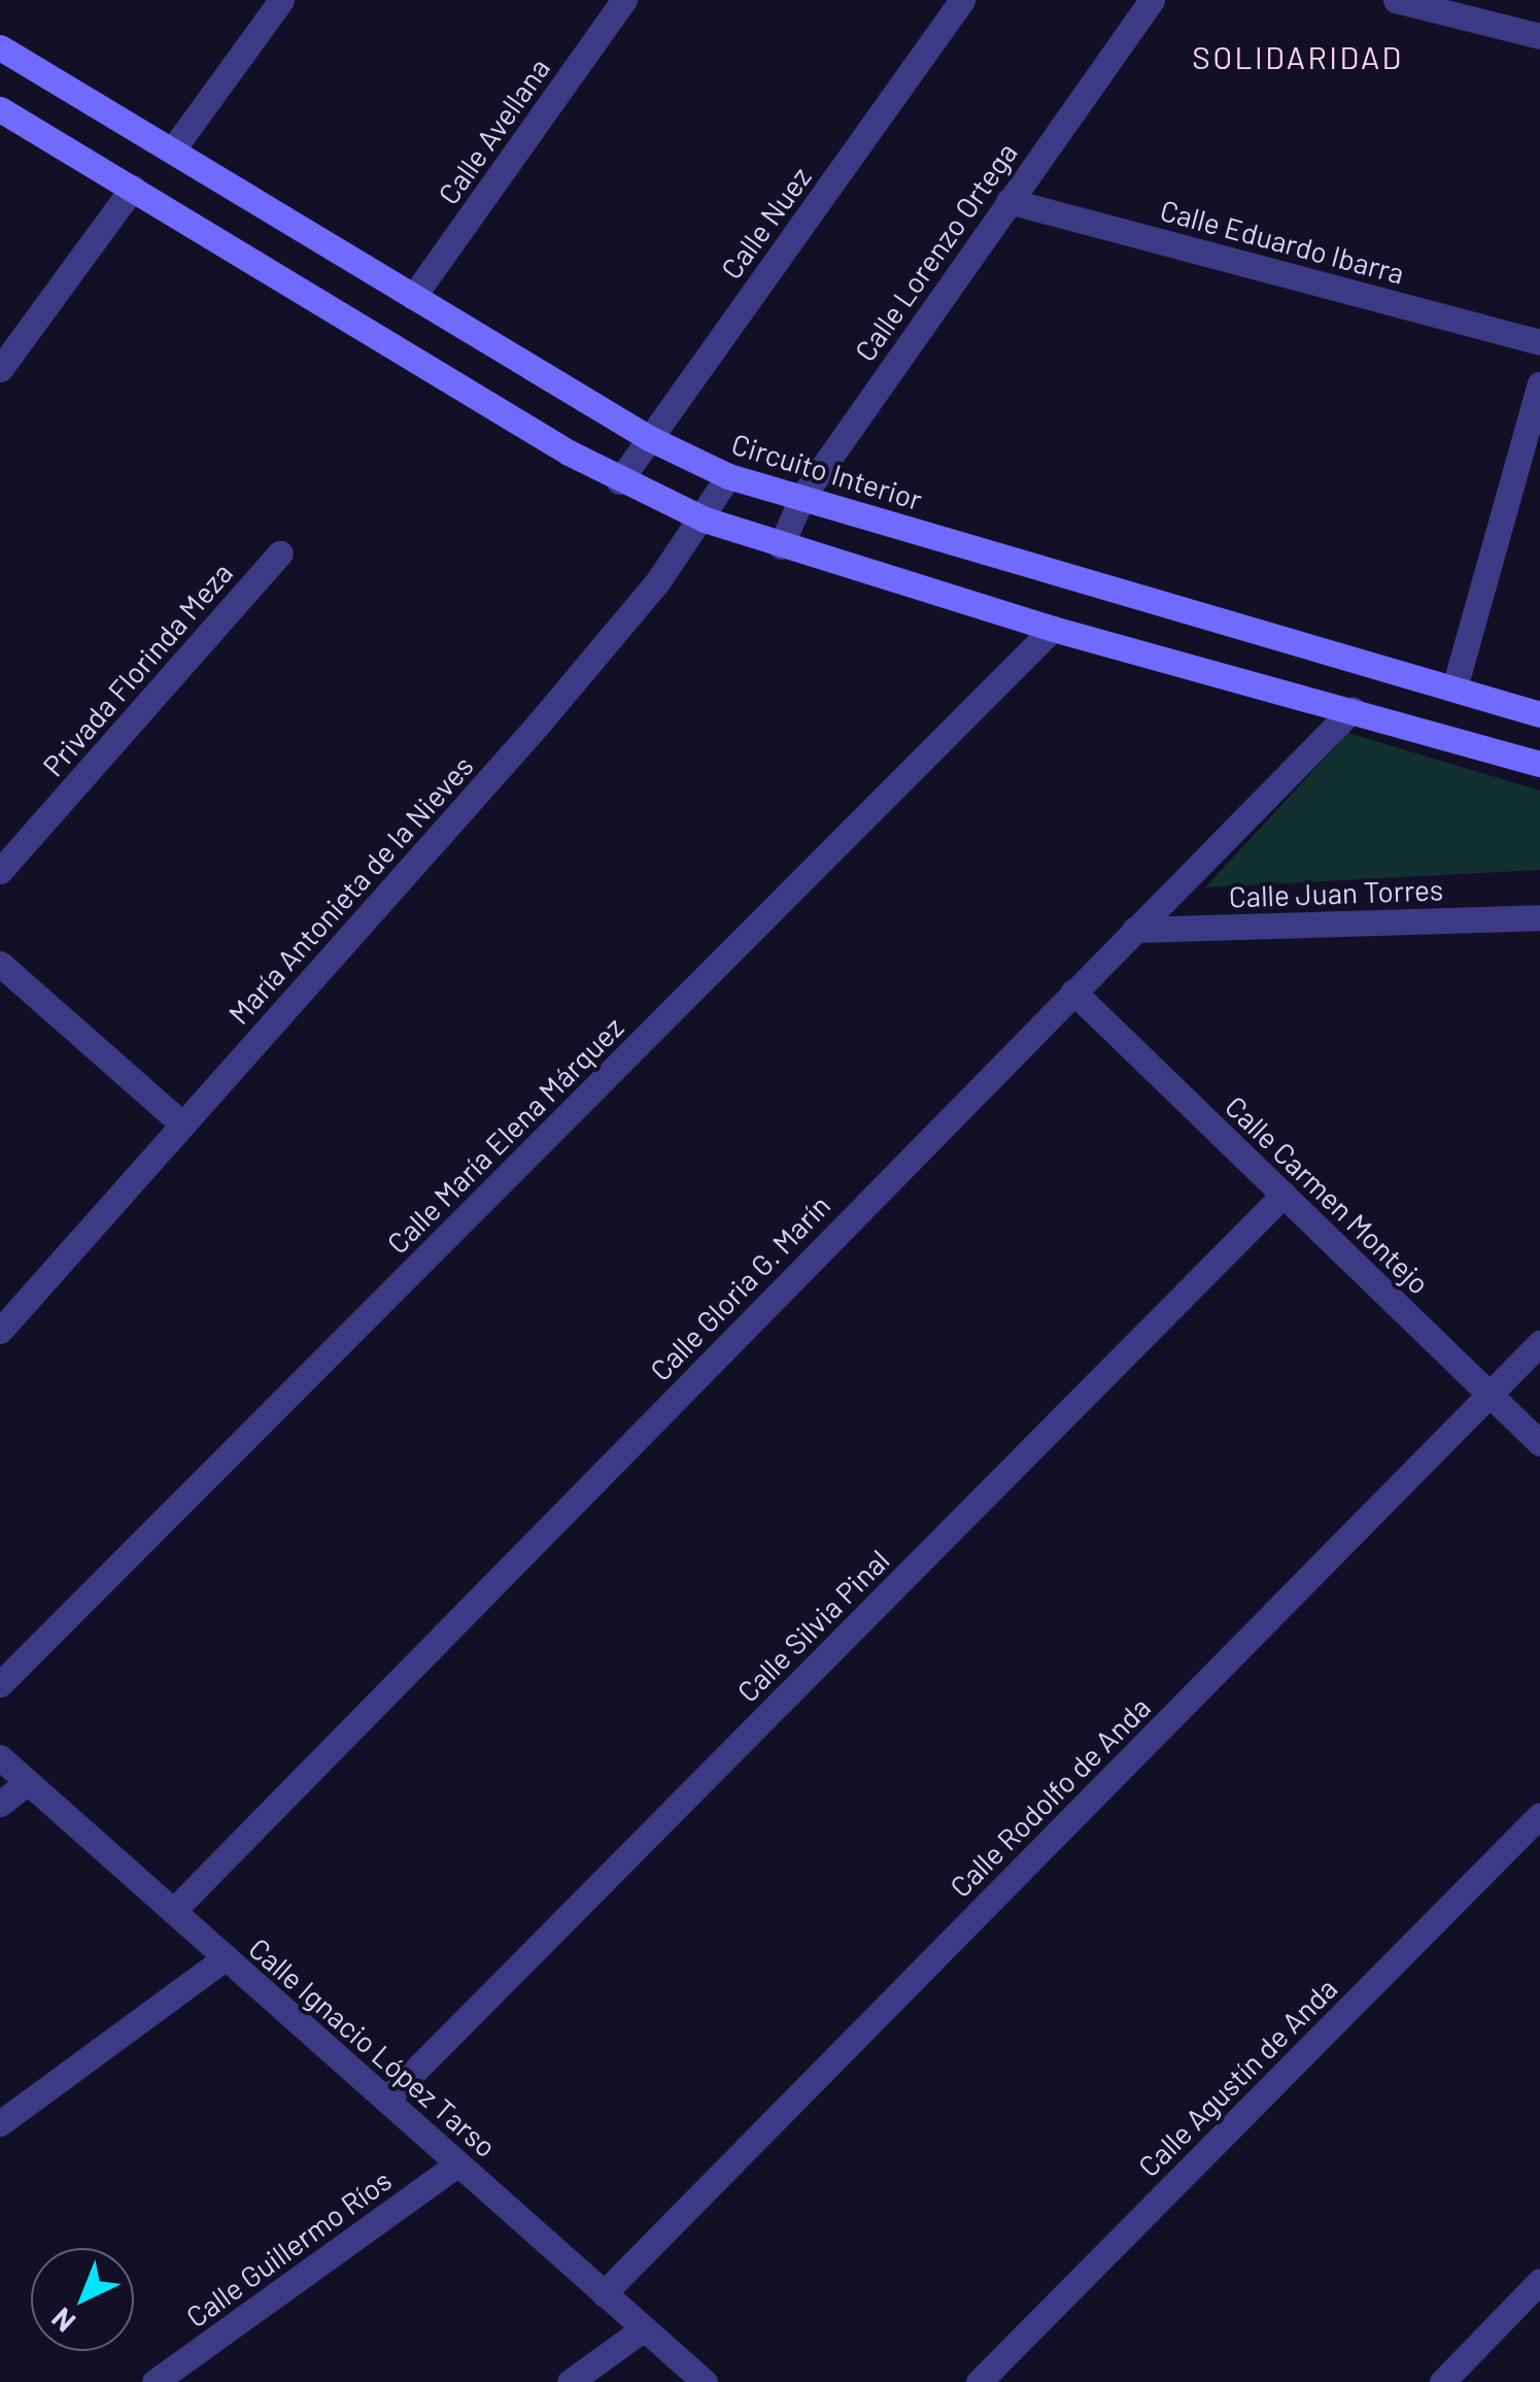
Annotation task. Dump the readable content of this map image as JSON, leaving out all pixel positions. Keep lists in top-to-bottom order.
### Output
{
  "streets": {
    "main road": ["Circuito Interior"],
    "street": [
      "Calle Avellana",
      "Calle Nuez",
      "Calle Eduardo Ibarra",
      "Calle Lorenzo Ortega",
      "Privada Florinda Meza",
      "María Antonieta de la Nieves",
      "Calle Juan Torres",
      "Calle María Elena Márquez",
      "Calle Carmen Montejo",
      "Calle Gloria G. Marín",
      "Calle Silvia Pinal",
      "Calle Rodolfo de Anda",
      "Calle Ignacio López Tarso",
      "Calle Agustín de Anda",
      "Calle Guillermo Ríos"
    ]
  },
  "crossings": [
    ["Calle Avellana", "Circuito Interior"],
    ["Calle Nuez", "Circuito Interior"],
    ["Calle Eduardo Ibarra", "Calle Lorenzo Ortega"],
    ["Calle Lorenzo Ortega", "Circuito Interior"],
    ["Circuito Interior", "María Antonieta de la Nieves"],
    ["Calle Juan Torres", "Calle Gloria G. Marín"],
    ["Calle Carmen Montejo", "Calle Gloria G. Marín"],
    ["Calle Carmen Montejo", "Calle Silvia Pinal"],
    ["Calle Carmen Montejo", "Calle Rodolfo de Anda"],
    ["Calle Gloria G. Marín", "Calle Ignacio López Tarso"],
    ["Calle Silvia Pinal", "Calle Ignacio López Tarso"],
    ["Calle Rodolfo de Anda", "Calle Ignacio López Tarso"],
    ["Calle Ignacio López Tarso", "Calle Guillermo Ríos"]
  ],
  "districts": ["SOLIDARIDAD"],
  "north": "bottom left"
}
